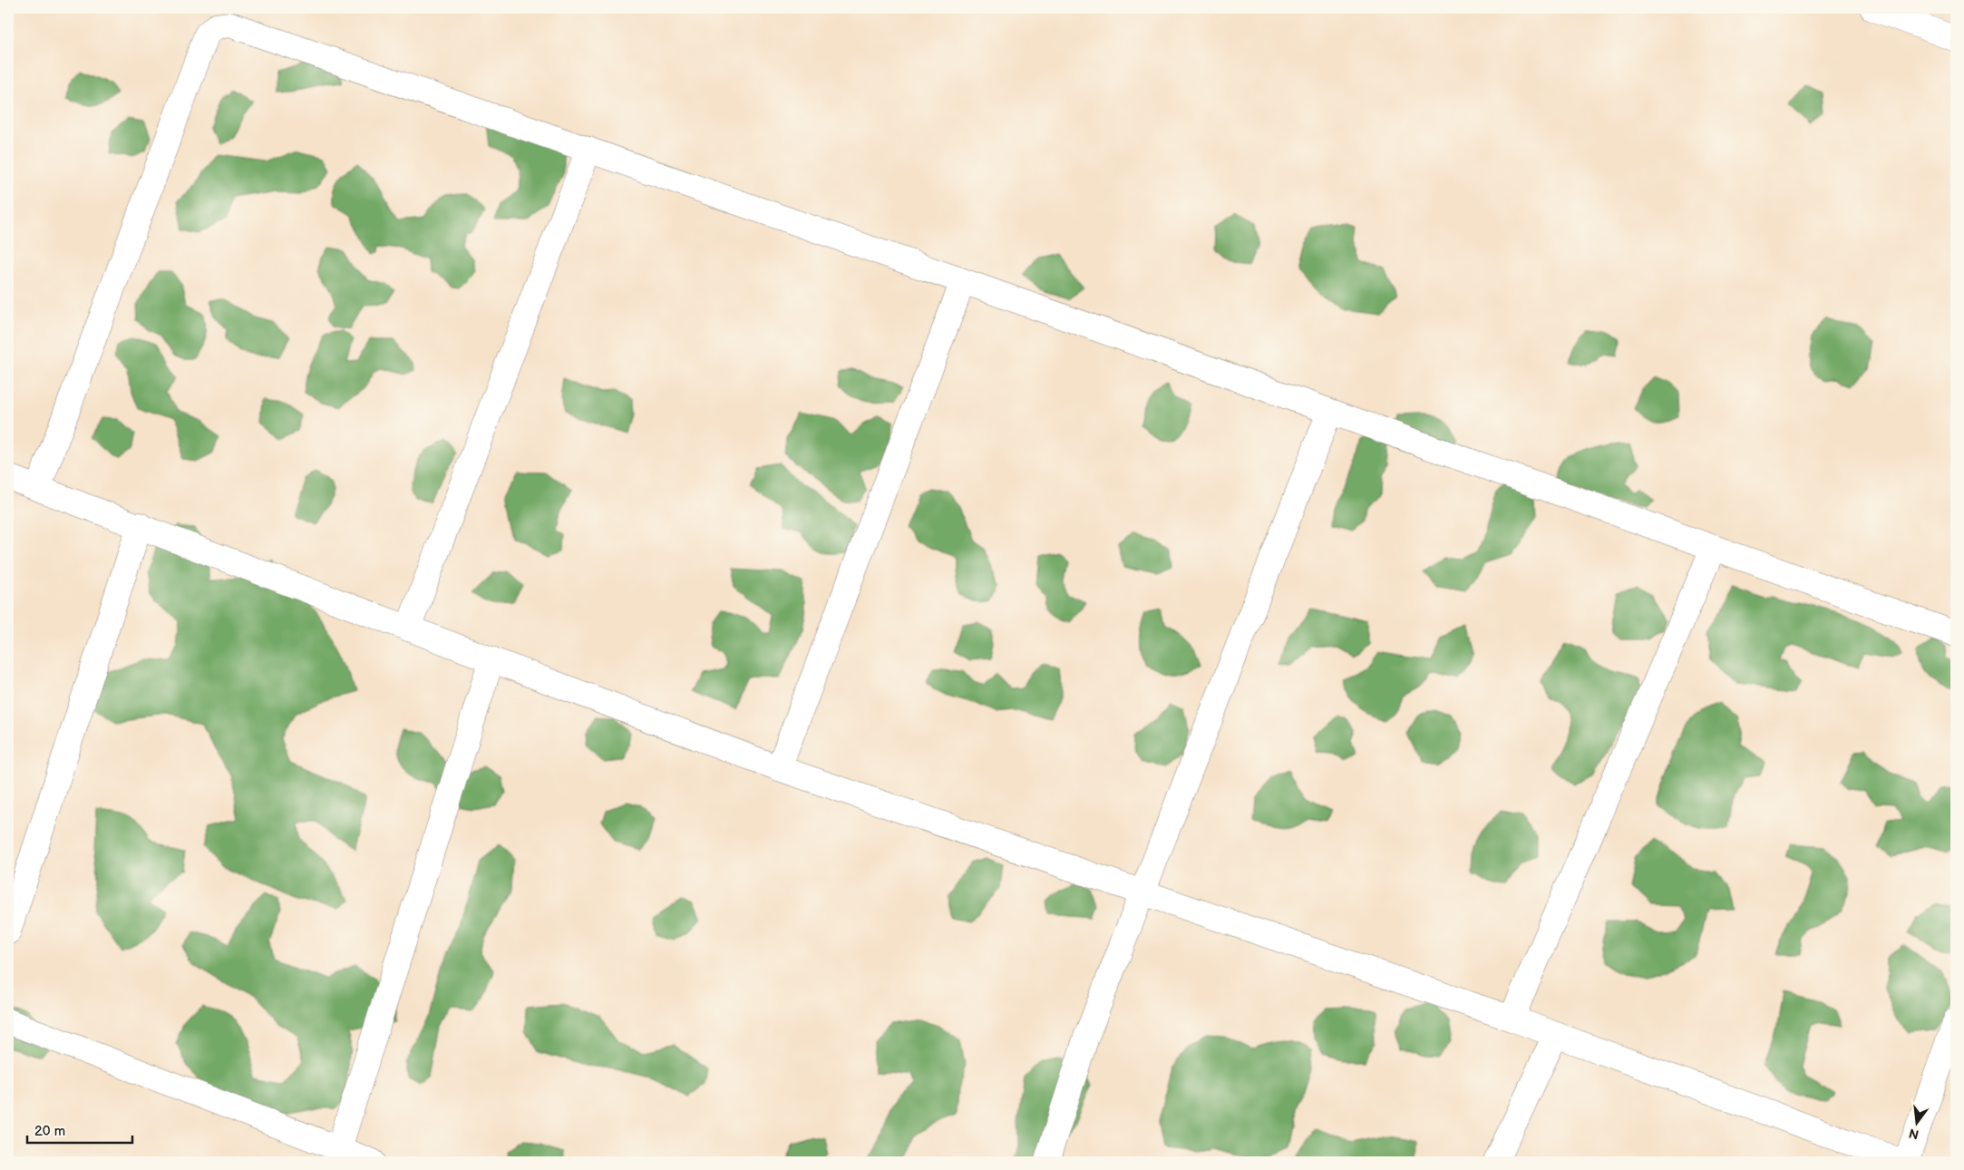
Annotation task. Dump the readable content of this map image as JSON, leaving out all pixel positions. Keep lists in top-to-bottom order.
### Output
{
  "scale_bar": "20 m",
  "north": "bottom"
}
